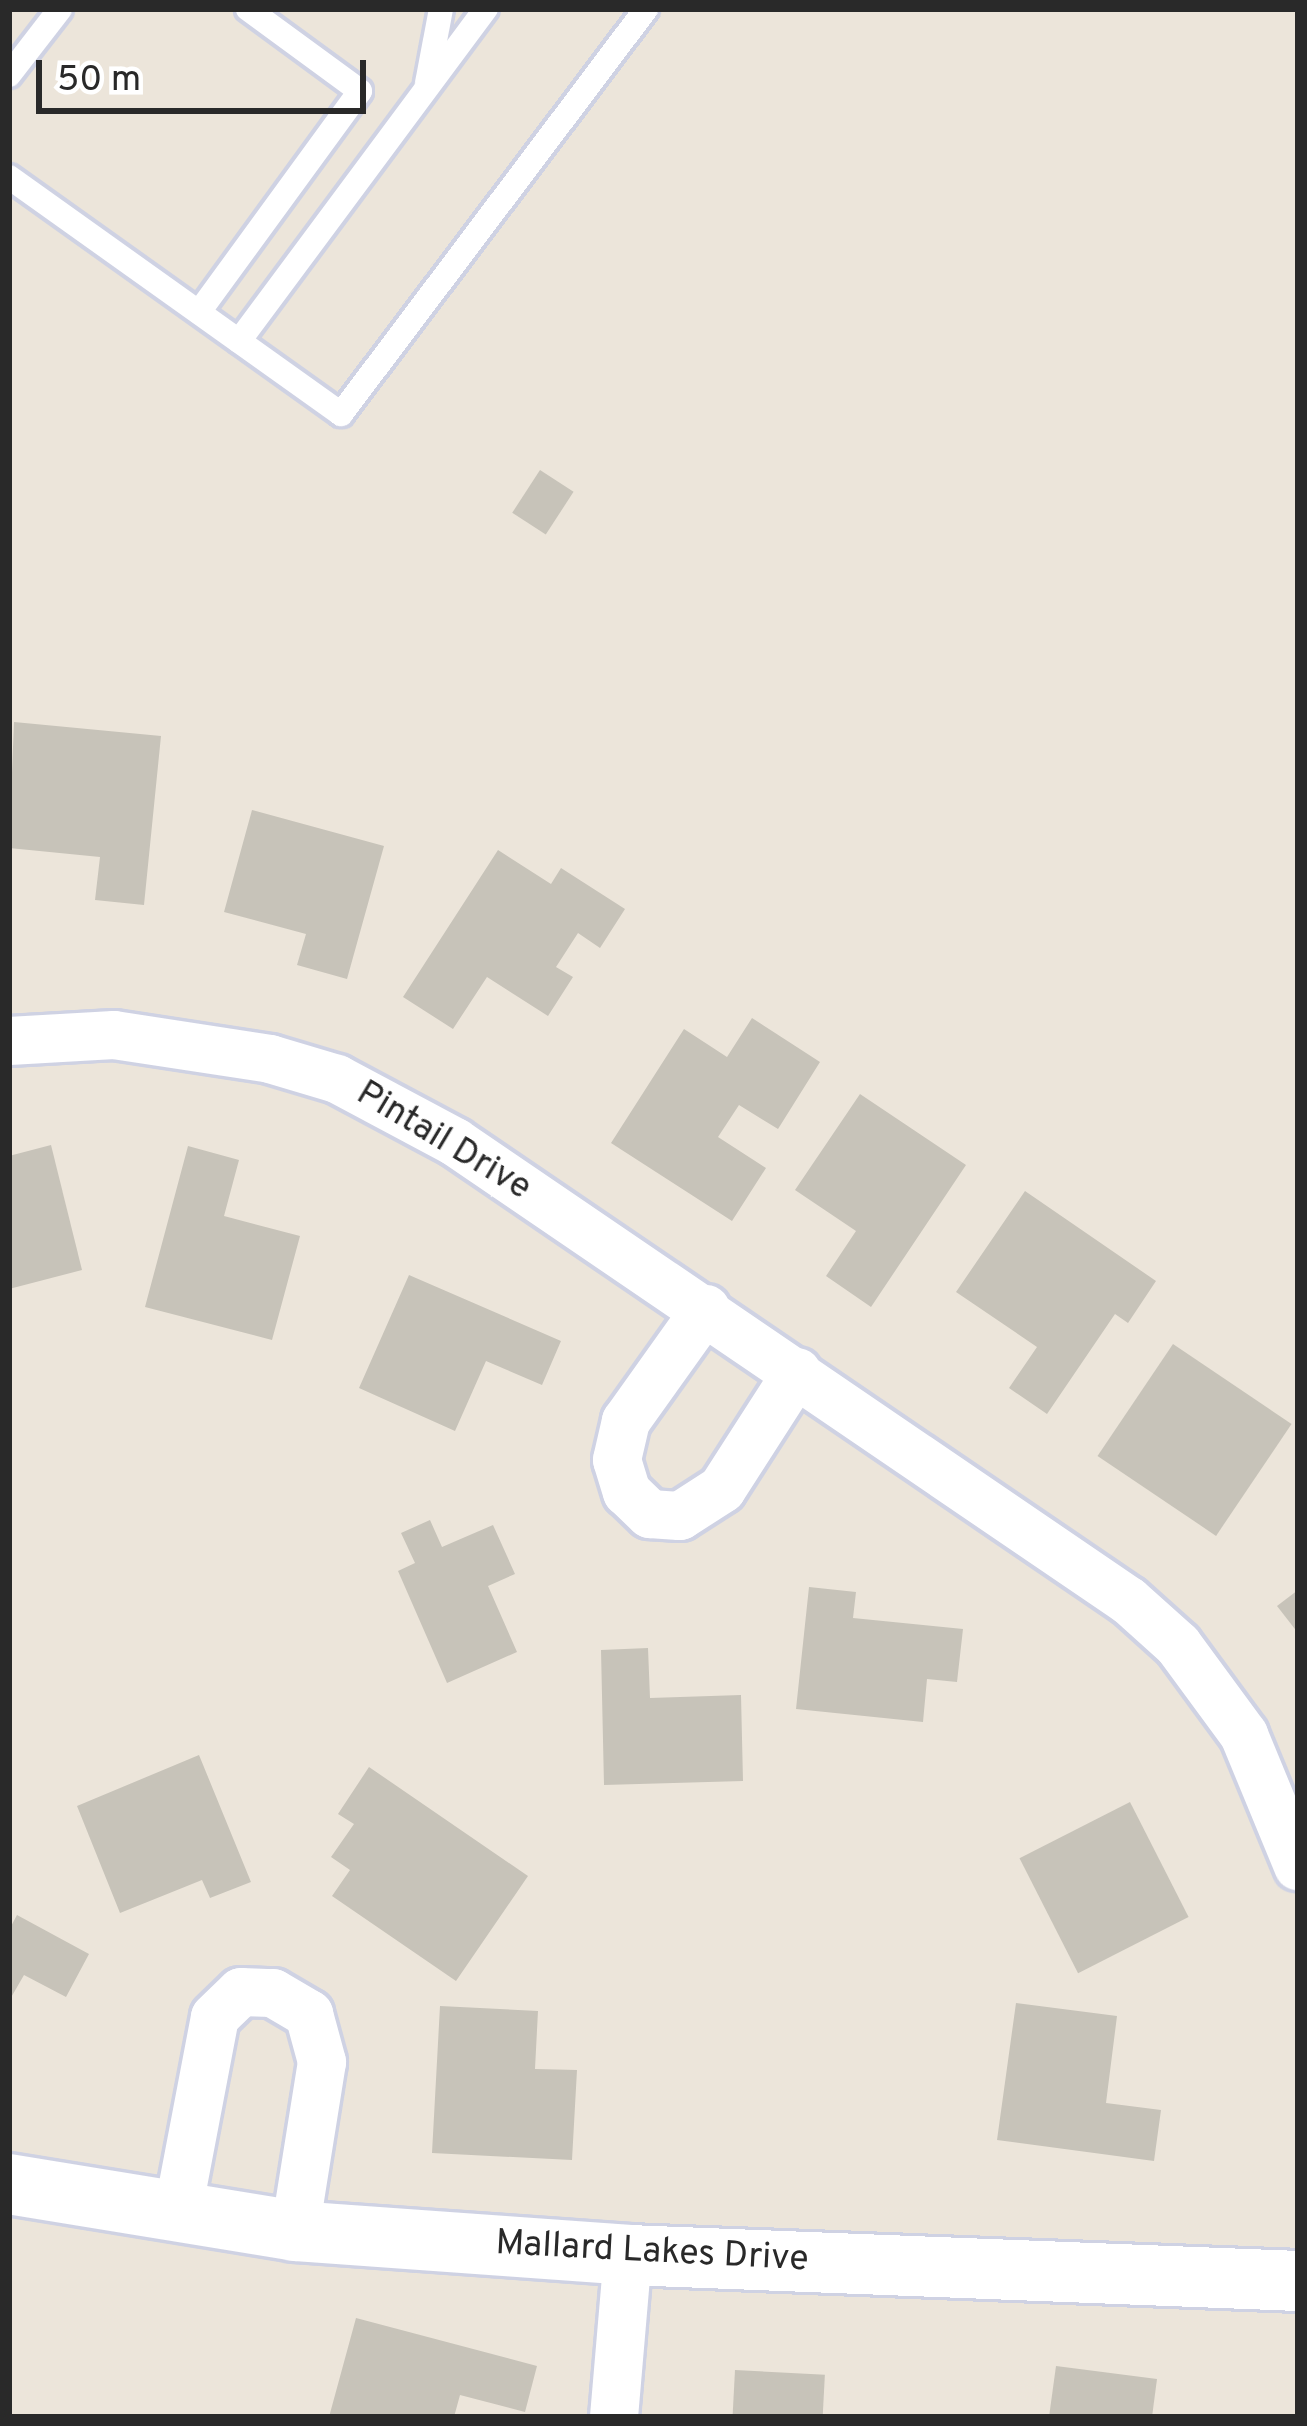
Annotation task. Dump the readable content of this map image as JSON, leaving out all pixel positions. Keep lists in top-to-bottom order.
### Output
{
  "streets": {
    "street": ["Pintail Drive", "Mallard Lakes Drive"]
  },
  "scale_bar": "50 m"
}
